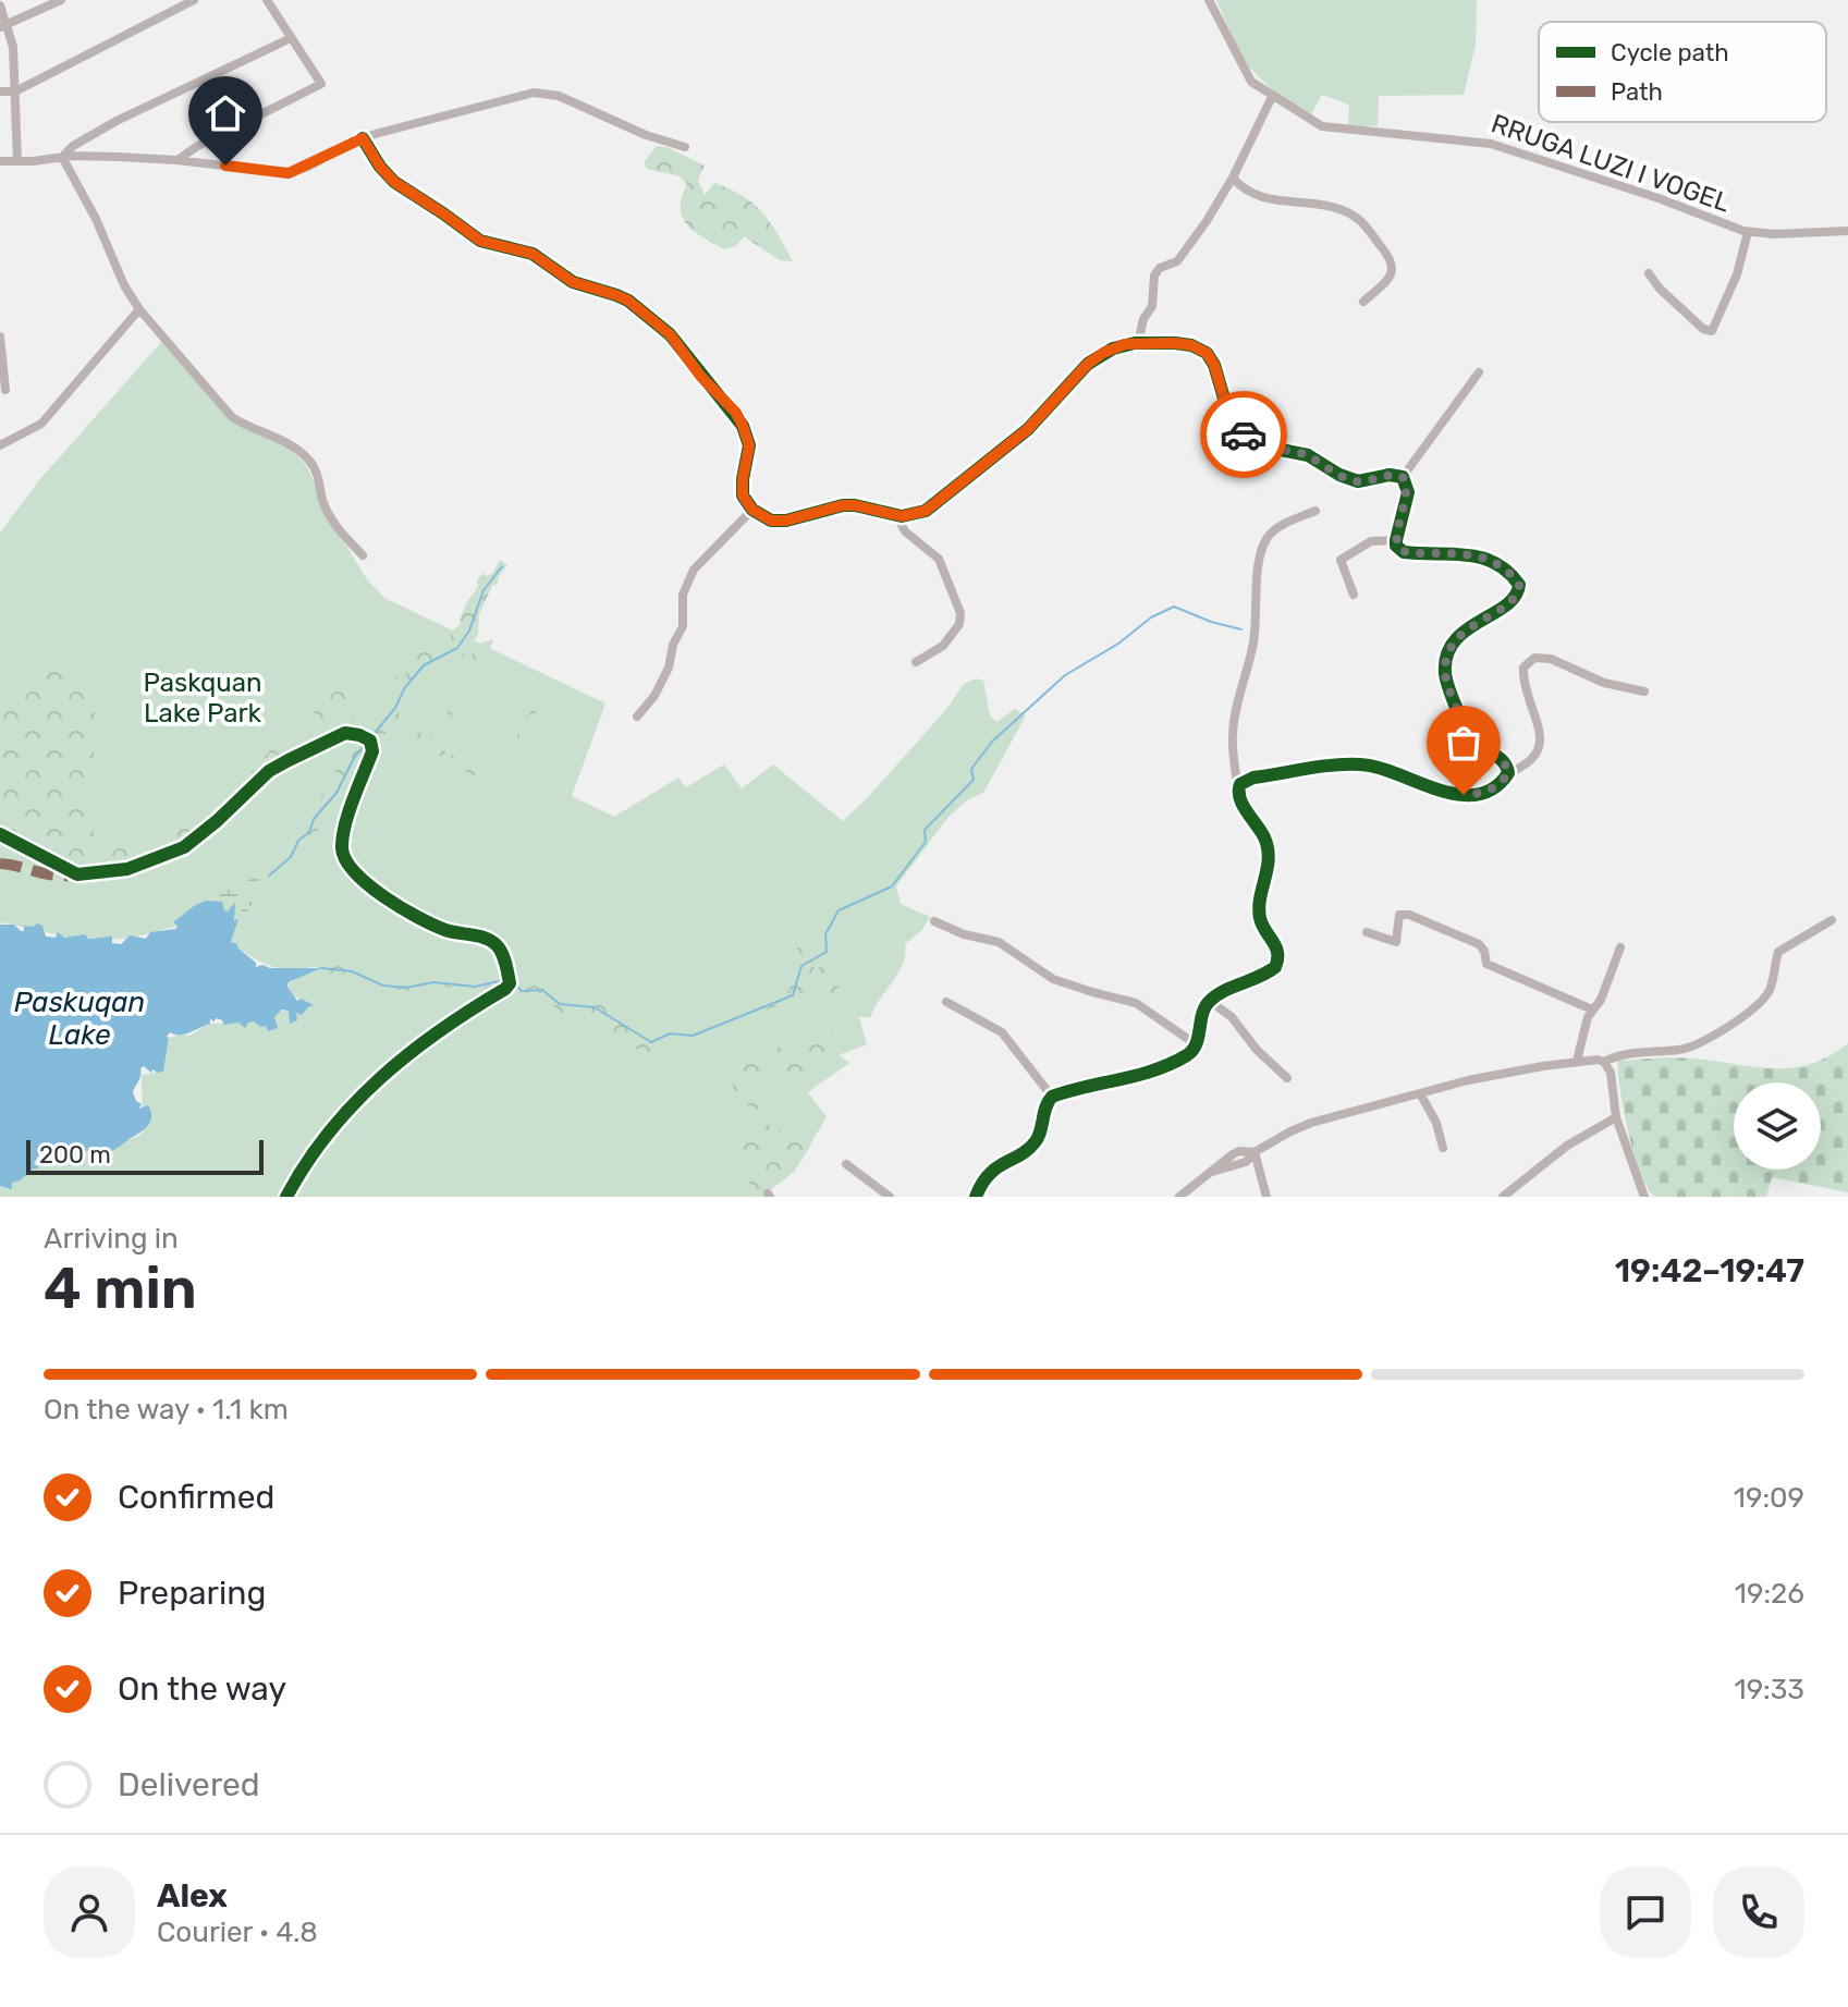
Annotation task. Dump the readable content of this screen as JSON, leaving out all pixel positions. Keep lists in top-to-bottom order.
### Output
{
  "streets": {
    "street": ["RRUGA LUZI I VOGEL"]
  },
  "water": ["Paskuqan Lake"],
  "parks": ["Paskquan Lake Park"],
  "legend": ["Cycle path", "Path"],
  "scale_bar": "200 m",
  "page": {
    "scale": "200 m",
    "heading": ["4 min", "Arriving in", "19:42–19:47"],
    "panel": ["Alex", "Courier · 4.8"],
    "bar": "On the way · 1.1 km",
    "list": [
      ["Confirmed", "19:09"],
      ["Preparing", "19:26"],
      ["On the way", "19:33"],
      "Delivered"
    ]
  }
}
